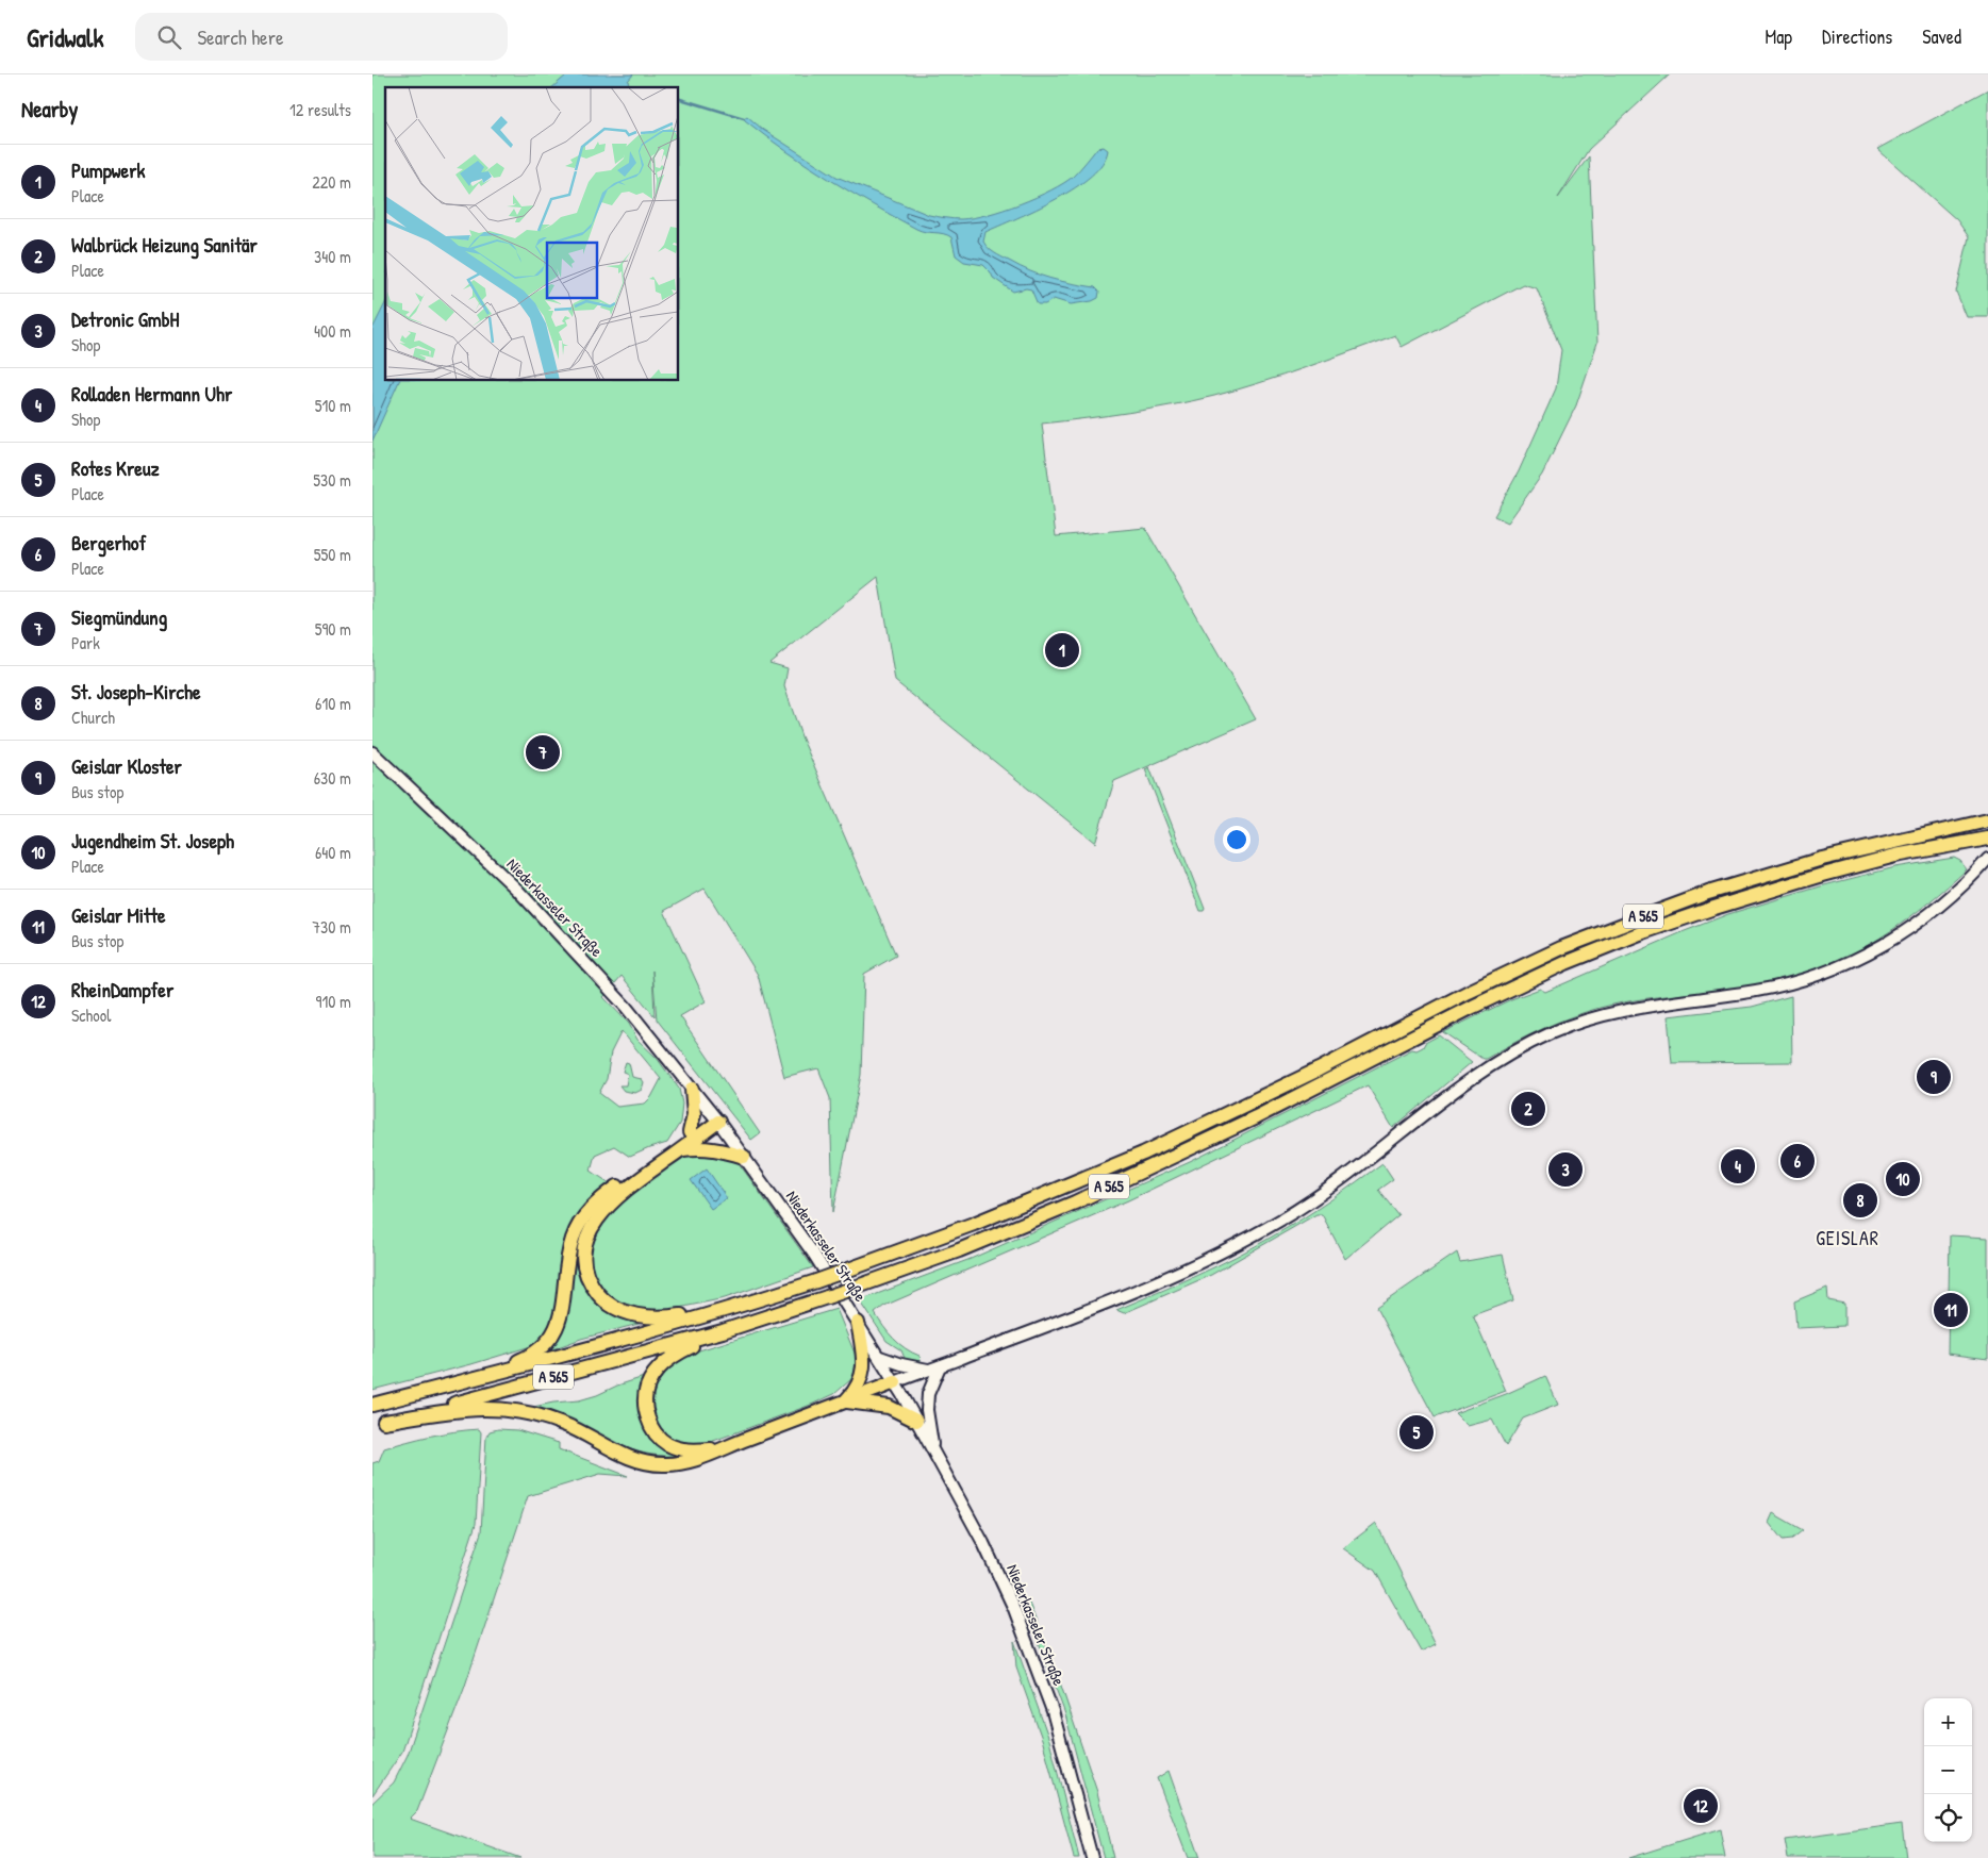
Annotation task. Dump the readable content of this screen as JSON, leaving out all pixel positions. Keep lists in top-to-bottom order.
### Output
{
  "streets": {
    "highway": ["A 565"],
    "main road": ["Niederkasseler Straße"]
  },
  "districts": ["GEISLAR"],
  "page": {
    "header": "Gridwalk",
    "search": "Search here",
    "nav": ["Map", "Directions", "Saved"],
    "heading": ["Nearby", "12 results"],
    "list": [
      {
        "mark": "1",
        "name": "Pumpwerk",
        "note": "Place",
        "value": "220 m"
      },
      {
        "mark": "2",
        "name": "Walbrück Heizung Sanitär",
        "note": "Place",
        "value": "340 m"
      },
      {
        "mark": "3",
        "name": "Detronic GmbH",
        "note": "Shop",
        "value": "400 m"
      },
      {
        "mark": "4",
        "name": "Rolladen Hermann Uhr",
        "note": "Shop",
        "value": "510 m"
      },
      {
        "mark": "5",
        "name": "Rotes Kreuz",
        "note": "Place",
        "value": "530 m"
      },
      {
        "mark": "6",
        "name": "Bergerhof",
        "note": "Place",
        "value": "550 m"
      },
      {
        "mark": "7",
        "name": "Siegmündung",
        "note": "Park",
        "value": "590 m"
      },
      {
        "mark": "8",
        "name": "St. Joseph-Kirche",
        "note": "Church",
        "value": "610 m"
      },
      {
        "mark": "9",
        "name": "Geislar Kloster",
        "note": "Bus stop",
        "value": "630 m"
      },
      {
        "mark": "10",
        "name": "Jugendheim St. Joseph",
        "note": "Place",
        "value": "640 m"
      },
      {
        "mark": "11",
        "name": "Geislar Mitte",
        "note": "Bus stop",
        "value": "730 m"
      },
      {
        "mark": "12",
        "name": "RheinDampfer",
        "note": "School",
        "value": "910 m"
      }
    ],
    "pins": [
      "1",
      "7",
      "9",
      "2",
      "6",
      "4",
      "3",
      "10",
      "8",
      "11",
      "5",
      "12"
    ],
    "map_buttons": ["+", "−"]
  }
}
